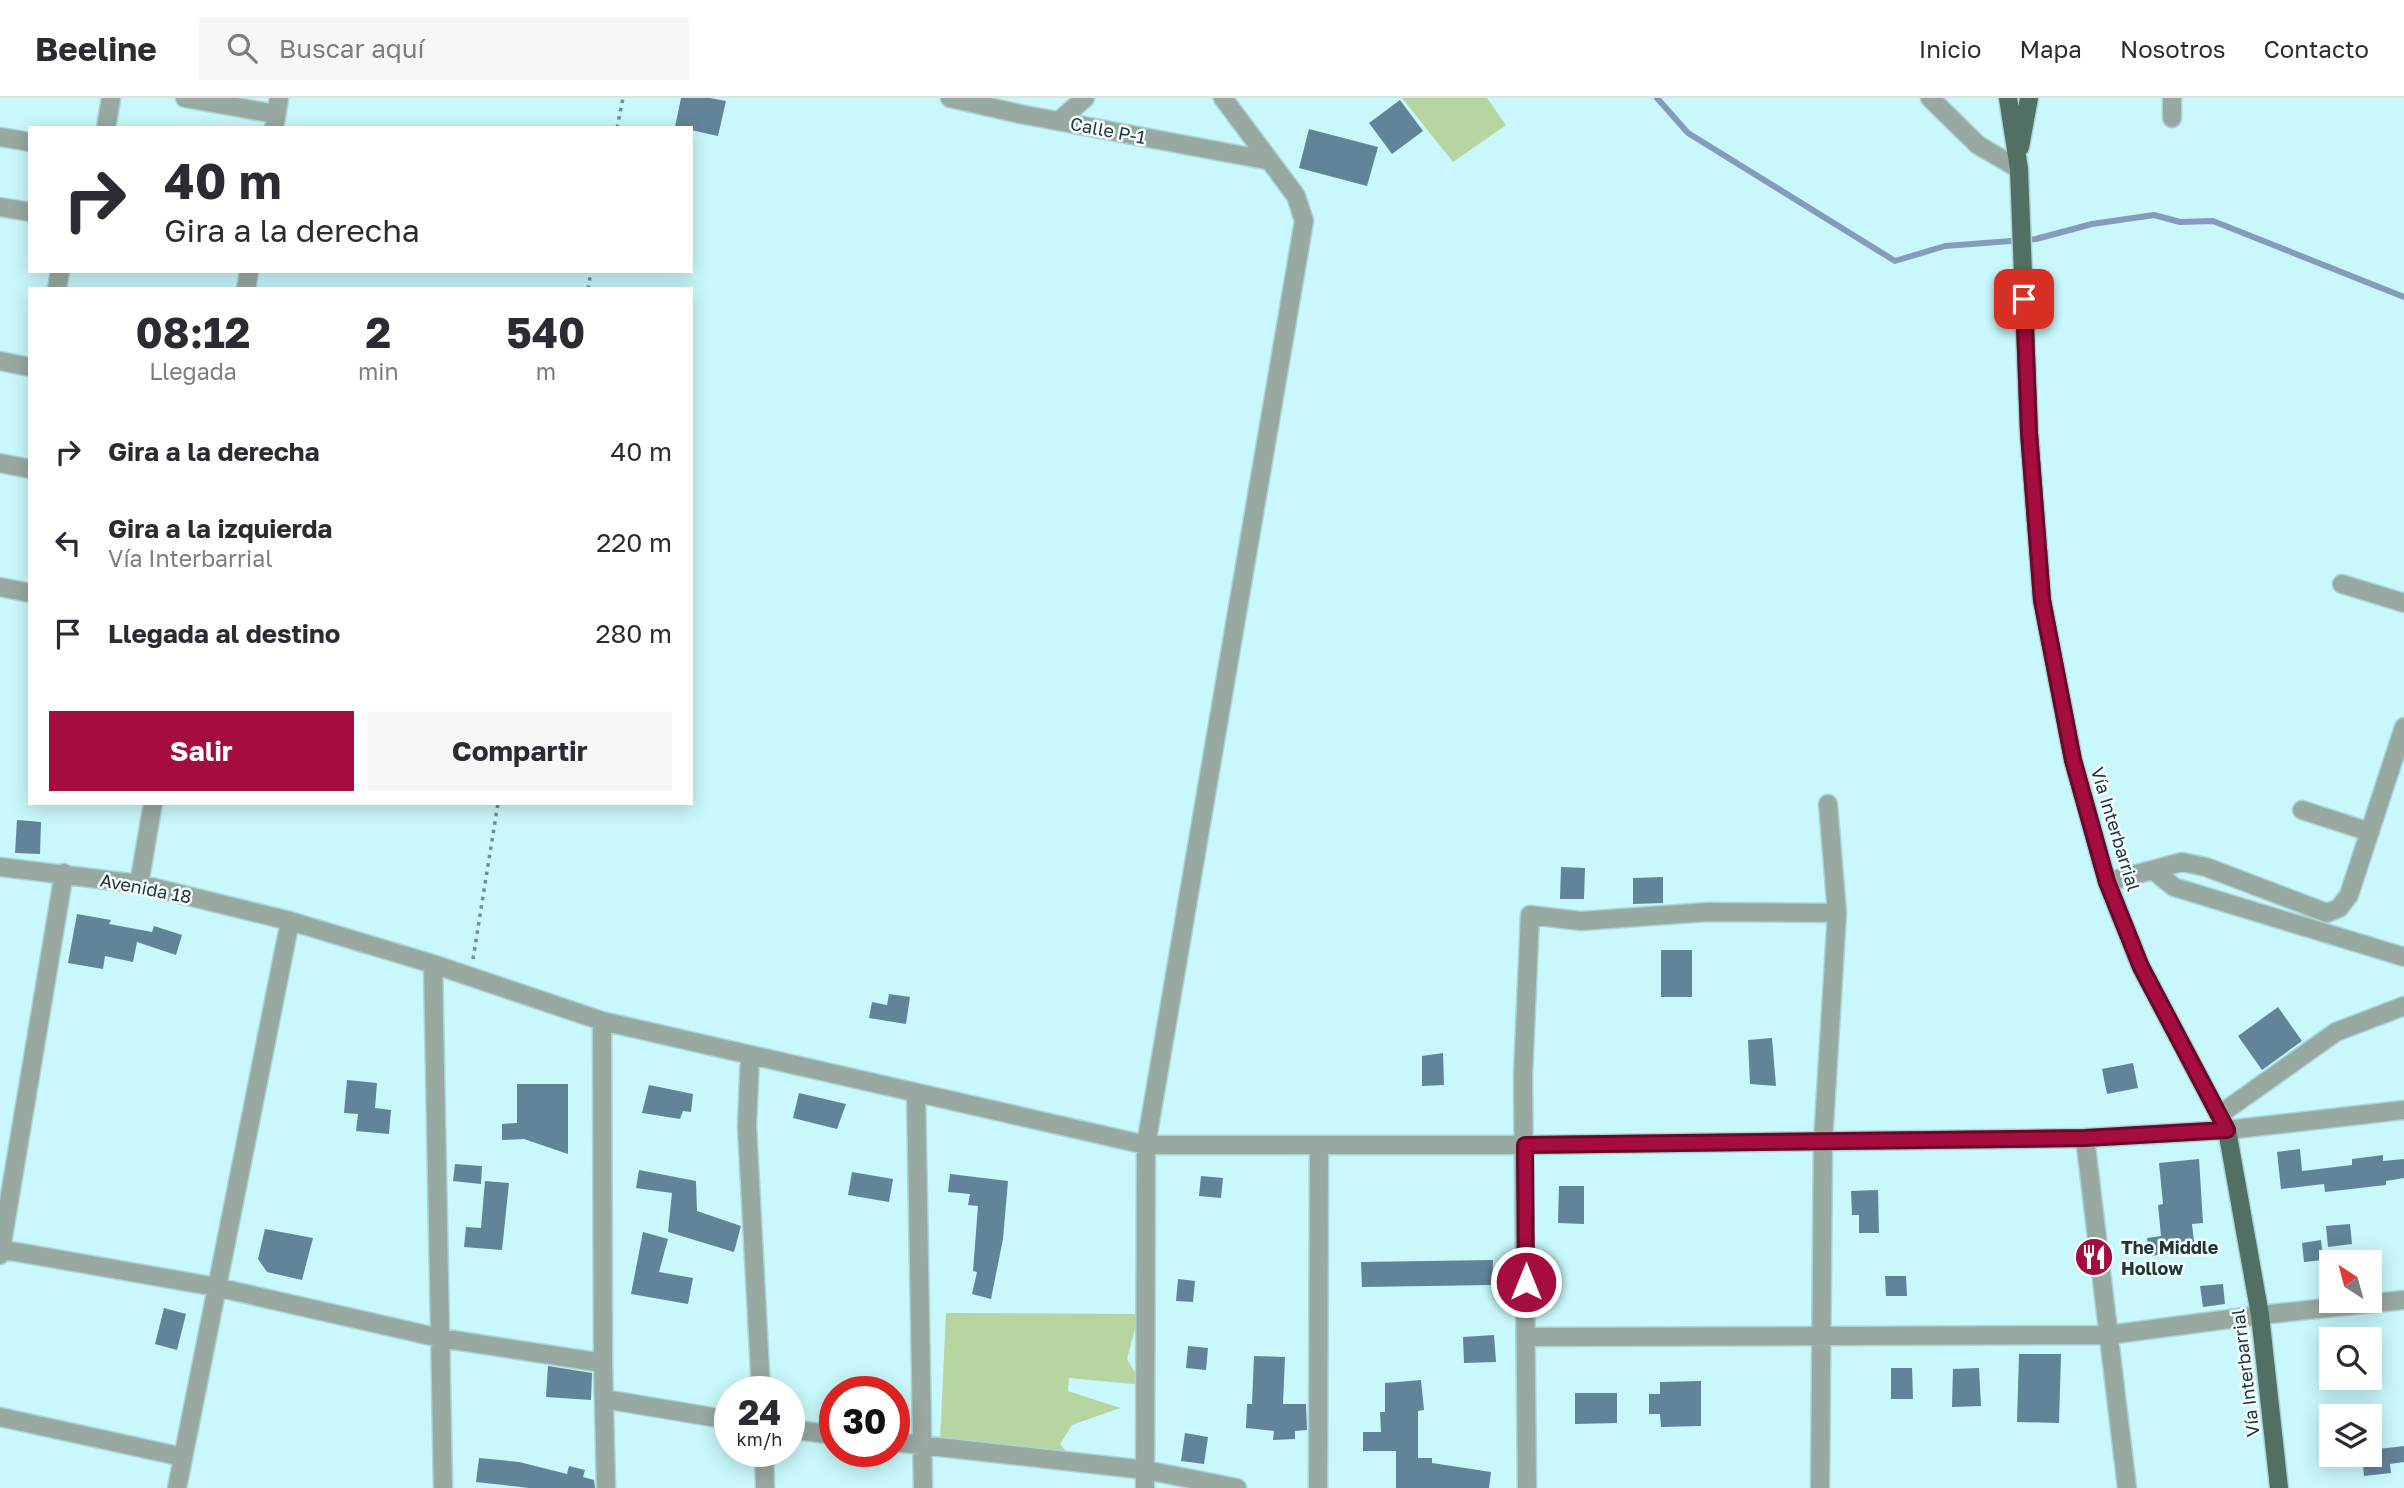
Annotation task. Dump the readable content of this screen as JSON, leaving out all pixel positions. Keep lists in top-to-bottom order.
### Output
{
  "streets": {
    "main road": ["Vía Interbarrial"],
    "street": ["Calle P-1", "Avenida 18"]
  },
  "crossings": [
    ["Vía Interbarrial", "Avenida 18"]
  ],
  "places": {
    "restaurant": ["The Middle Hollow"]
  },
  "north": "top left",
  "page": {
    "header": "Beeline",
    "search": "Buscar aquí",
    "nav": [
      "Inicio",
      "Mapa",
      "Nosotros",
      "Contacto"
    ],
    "turn": ["40 m", "Gira a la derecha"],
    "eta": [
      "08:12",
      "Llegada",
      "2",
      "min",
      "540",
      "m"
    ],
    "list": [
      {
        "name": "Gira a la derecha",
        "value": "40 m"
      },
      {
        "name": "Gira a la izquierda",
        "note": "Vía Interbarrial",
        "value": "220 m"
      },
      {
        "name": "Llegada al destino",
        "value": "280 m"
      }
    ],
    "buttons": ["Salir", "Compartir"],
    "speed": "24 km/h",
    "limit": "30"
  }
}
